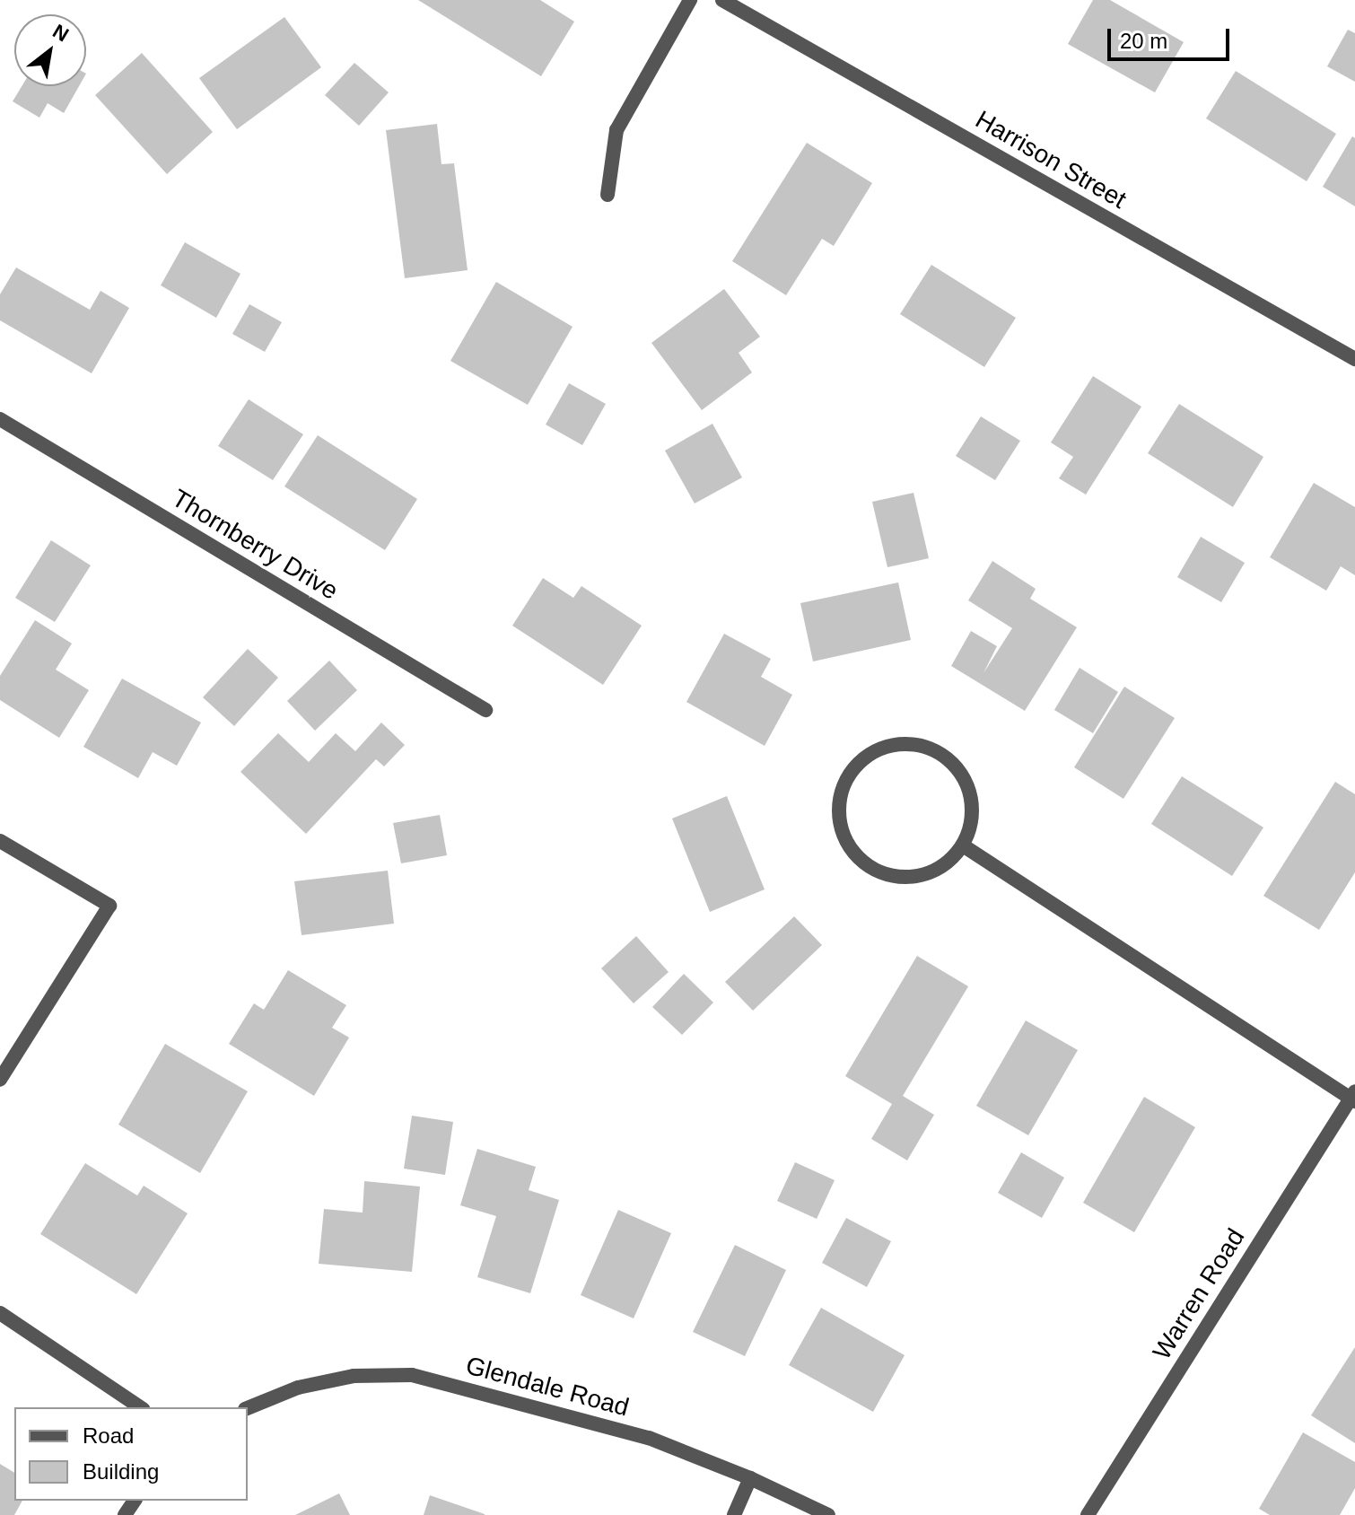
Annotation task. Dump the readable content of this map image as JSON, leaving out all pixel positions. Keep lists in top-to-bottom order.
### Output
{
  "streets": {
    "street": [
      "Harrison Street",
      "Thornberry Drive",
      "Warren Road",
      "Glendale Road"
    ]
  },
  "legend": ["Road", "Building"],
  "scale_bar": "20 m",
  "north": "top right"
}
